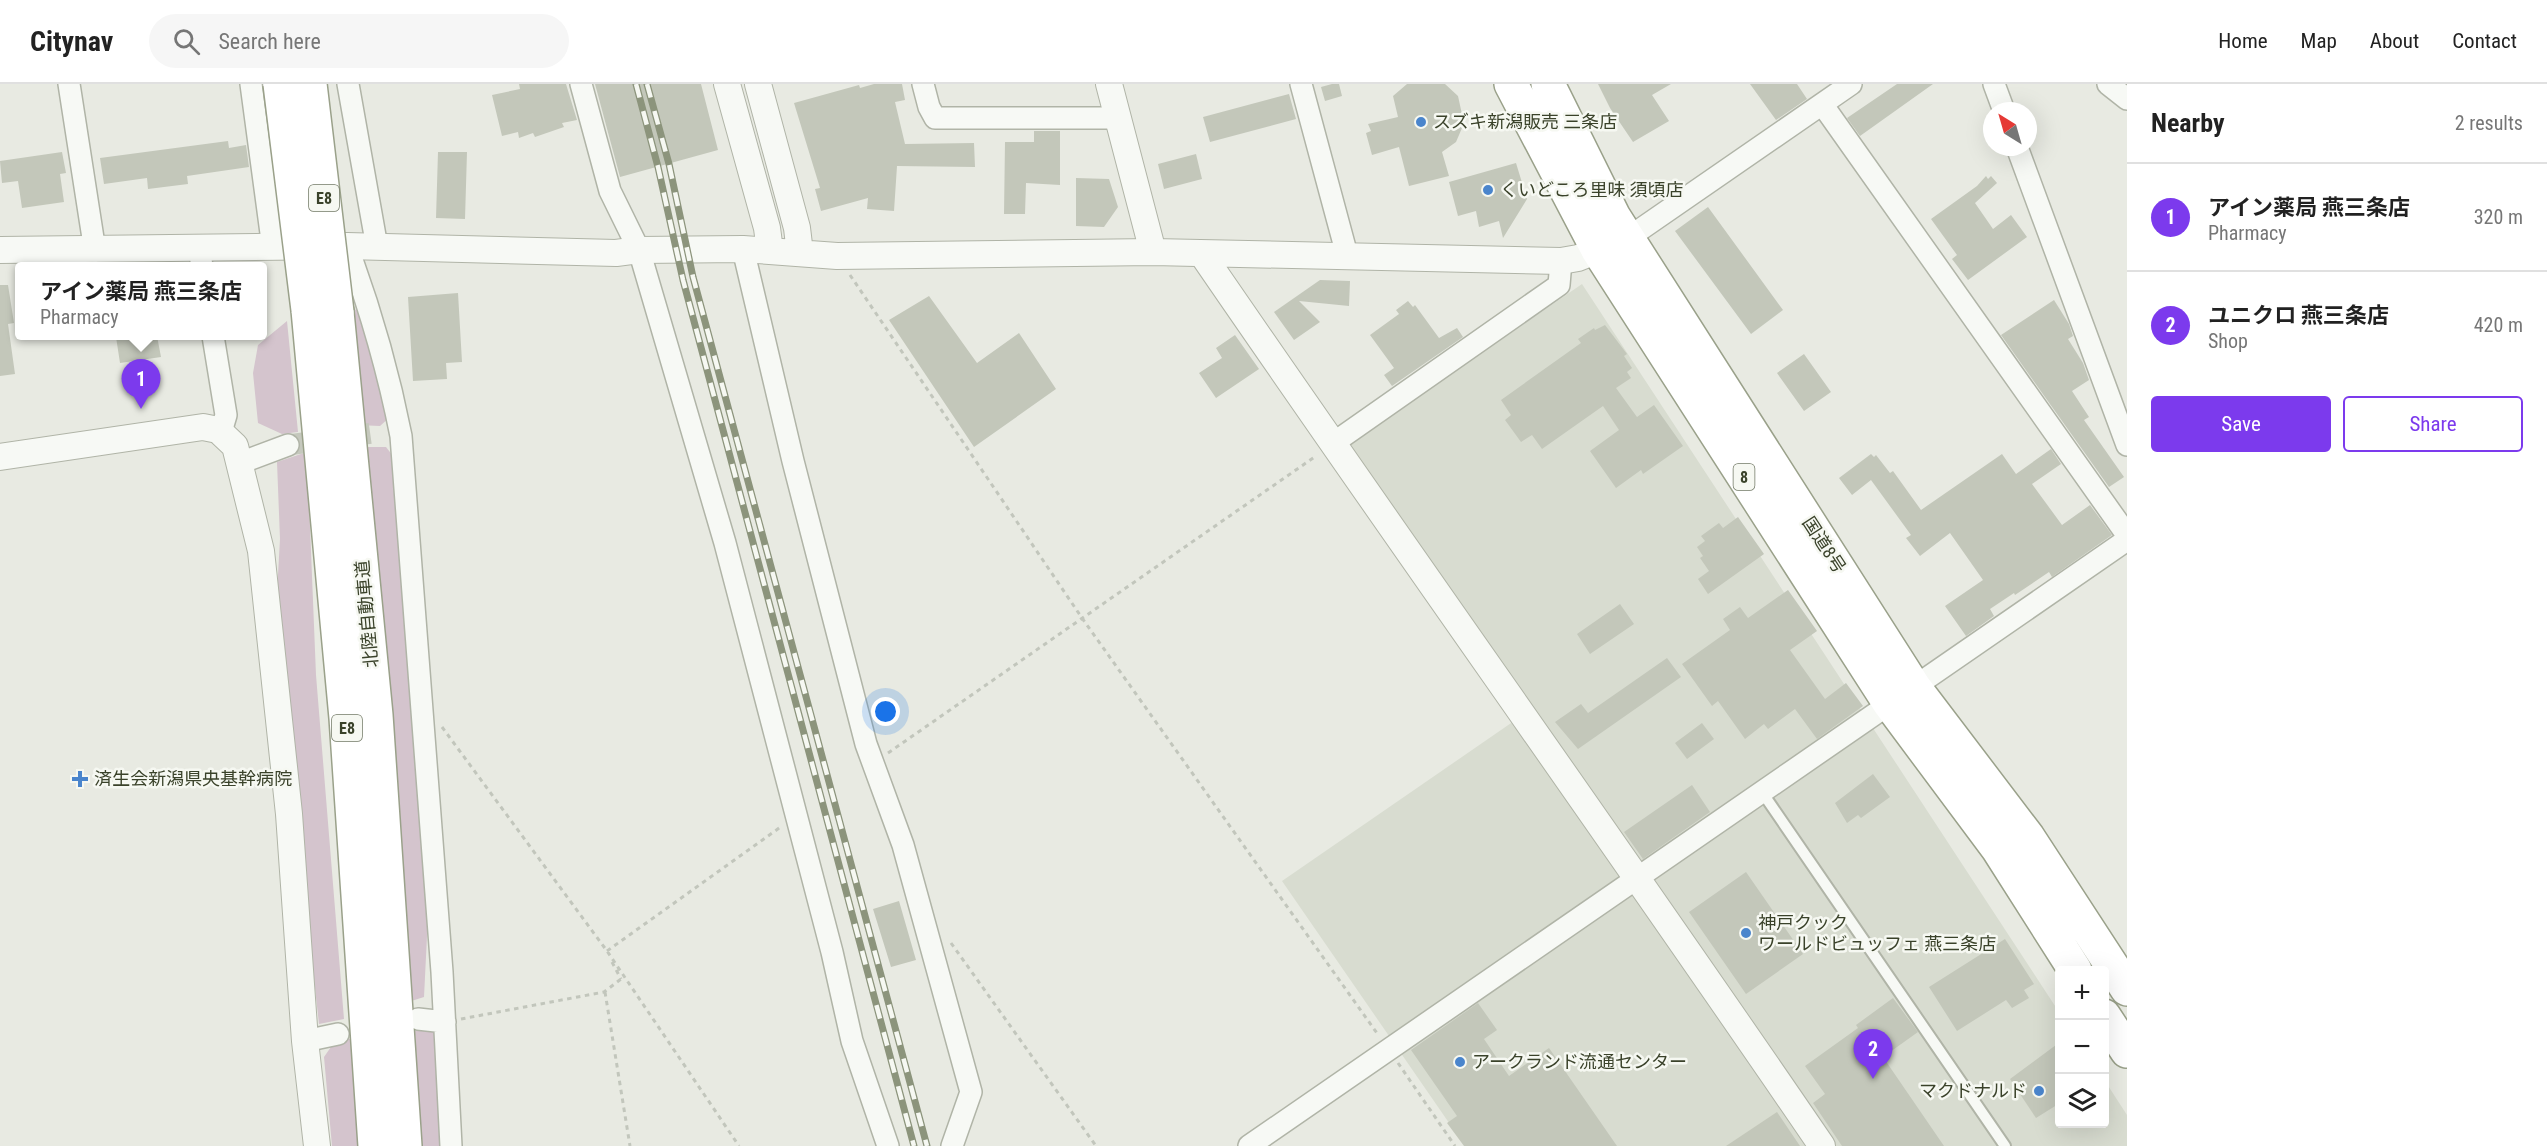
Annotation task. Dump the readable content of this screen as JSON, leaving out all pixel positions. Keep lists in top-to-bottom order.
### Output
{
  "streets": {
    "highway": [
      "E8",
      "8",
      "国道8号",
      "北陸自動車道"
    ]
  },
  "places": {
    "other": [
      "スズキ新潟販売 三条店",
      "くいどころ里味 須頃店",
      "神戸クック ワールドビュッフェ 燕三条店",
      "アークランド流通センター",
      "マクドナルド"
    ],
    "health": ["済生会新潟県央基幹病院"]
  },
  "north": "top left",
  "page": {
    "header": "Citynav",
    "search": "Search here",
    "nav": [
      "Home",
      "Map",
      "About",
      "Contact"
    ],
    "heading": ["Nearby", "2 results"],
    "list": [
      {
        "mark": "1",
        "name": "アイン薬局 燕三条店",
        "note": "Pharmacy",
        "value": "320 m"
      },
      {
        "mark": "2",
        "name": "ユニクロ 燕三条店",
        "note": "Shop",
        "value": "420 m"
      }
    ],
    "popup": ["アイン薬局 燕三条店", "Pharmacy"],
    "pins": ["1", "2"],
    "buttons": ["Save", "Share"],
    "map_buttons": ["+", "−"]
  }
}
